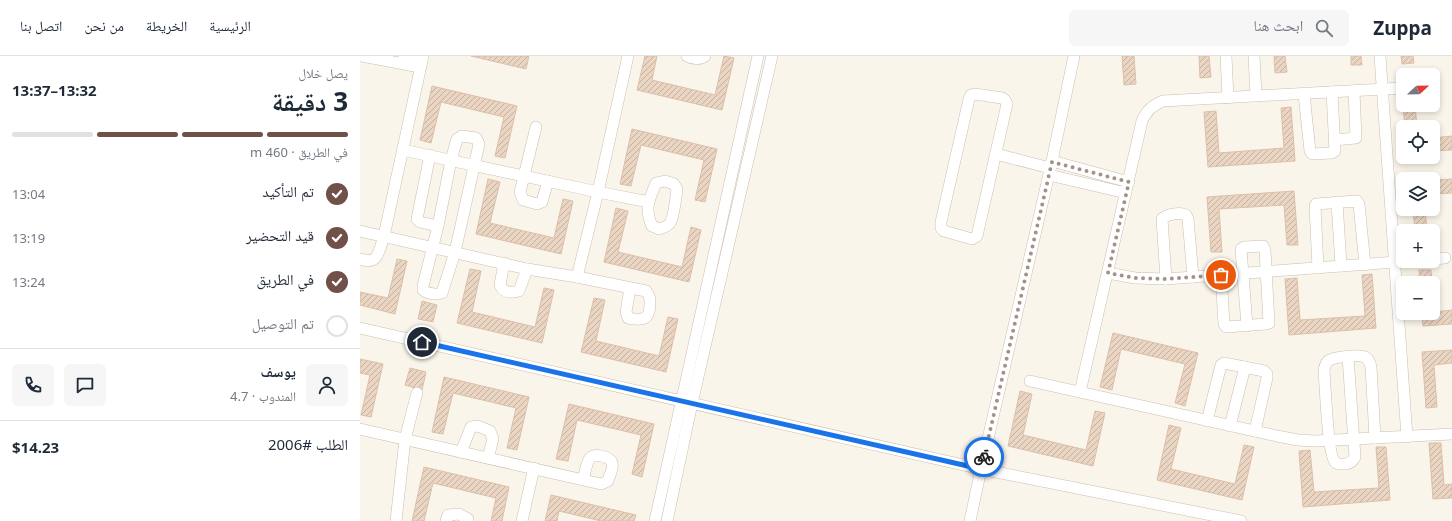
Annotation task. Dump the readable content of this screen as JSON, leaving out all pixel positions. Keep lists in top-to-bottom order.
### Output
{
  "north": "right",
  "page": {
    "header": "Zuppa",
    "search": "ابحث هنا",
    "nav": [
      "الرئيسية",
      "الخريطة",
      "من نحن",
      "اتصل بنا"
    ],
    "heading": ["3 دقيقة", "يصل خلال", "13:32–13:37"],
    "panel": [
      "يوسف",
      "المندوب · 4.7",
      "الطلب #2006",
      "$14.23"
    ],
    "map_buttons": ["+", "−"],
    "bar": "في الطريق · 460 m",
    "list": [
      ["تم التأكيد", "13:04"],
      ["قيد التحضير", "13:19"],
      ["في الطريق", "13:24"],
      "تم التوصيل"
    ]
  }
}
